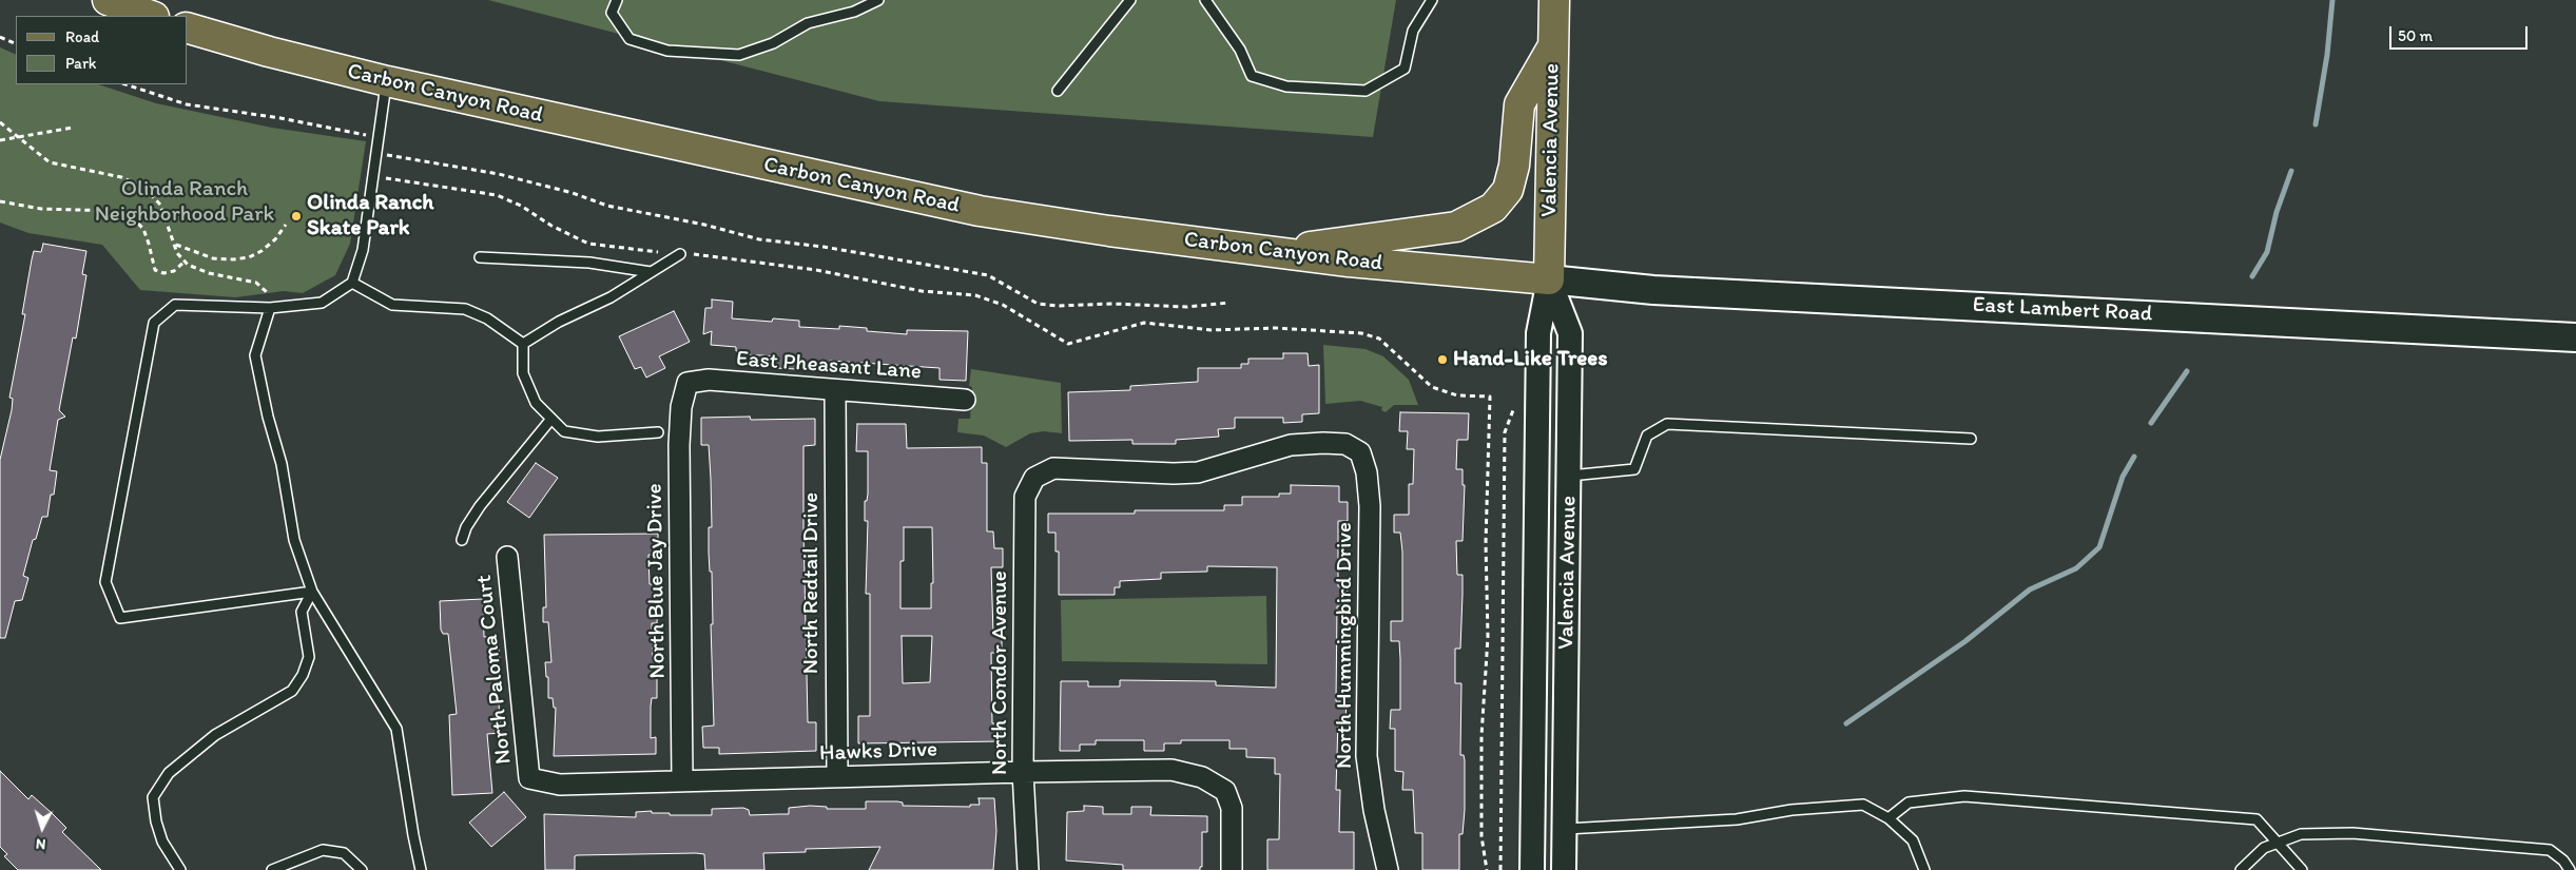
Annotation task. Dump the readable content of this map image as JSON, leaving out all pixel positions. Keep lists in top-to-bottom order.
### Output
{
  "streets": {
    "main road": ["Carbon Canyon Road", "Valencia Avenue", "East Lambert Road"],
    "street": [
      "East Pheasant Lane",
      "North Blue Jay Drive",
      "North Redtail Drive",
      "North Hummingbird Drive",
      "North Paloma Court",
      "North Condor Avenue",
      "Hawks Drive"
    ]
  },
  "crossings": [
    ["Carbon Canyon Road", "Valencia Avenue"],
    ["Carbon Canyon Road", "East Lambert Road"],
    ["Valencia Avenue", "East Lambert Road"],
    ["East Pheasant Lane", "North Blue Jay Drive"],
    ["East Pheasant Lane", "North Redtail Drive"],
    ["North Blue Jay Drive", "Hawks Drive"],
    ["North Redtail Drive", "Hawks Drive"],
    ["North Hummingbird Drive", "North Condor Avenue"],
    ["North Paloma Court", "Hawks Drive"],
    ["North Condor Avenue", "Hawks Drive"]
  ],
  "parks": ["Olinda Ranch Neighborhood Park"],
  "places": ["Olinda Ranch Skate Park", "Hand-Like Trees"],
  "legend": ["Road", "Park"],
  "scale_bar": "50 m",
  "north": "bottom"
}
